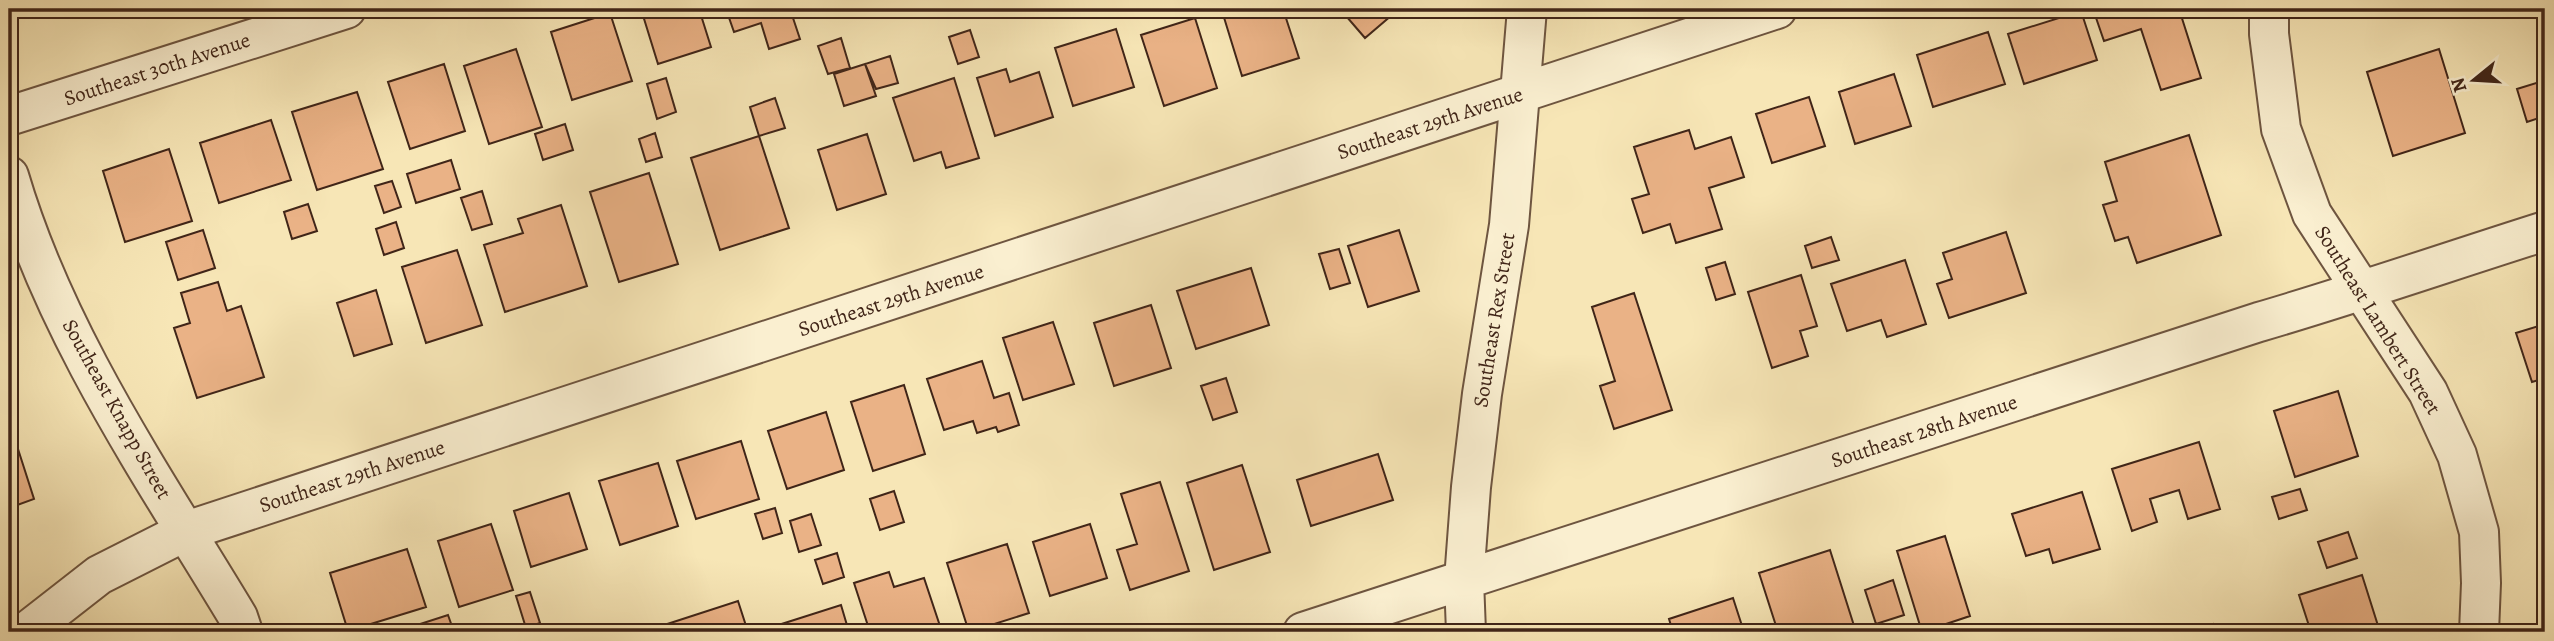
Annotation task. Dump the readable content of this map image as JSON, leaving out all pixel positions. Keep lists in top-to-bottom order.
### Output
{
  "streets": {
    "street": [
      "Southeast 30th Avenue",
      "Southeast 29th Avenue",
      "Southeast Rex Street",
      "Southeast Lambert Street",
      "Southeast Knapp Street",
      "Southeast 28th Avenue"
    ]
  },
  "crossings": [
    ["Southeast 29th Avenue", "Southeast Rex Street"],
    ["Southeast 29th Avenue", "Southeast Knapp Street"],
    ["Southeast Rex Street", "Southeast 28th Avenue"],
    ["Southeast Lambert Street", "Southeast 28th Avenue"]
  ],
  "north": "left"
}
